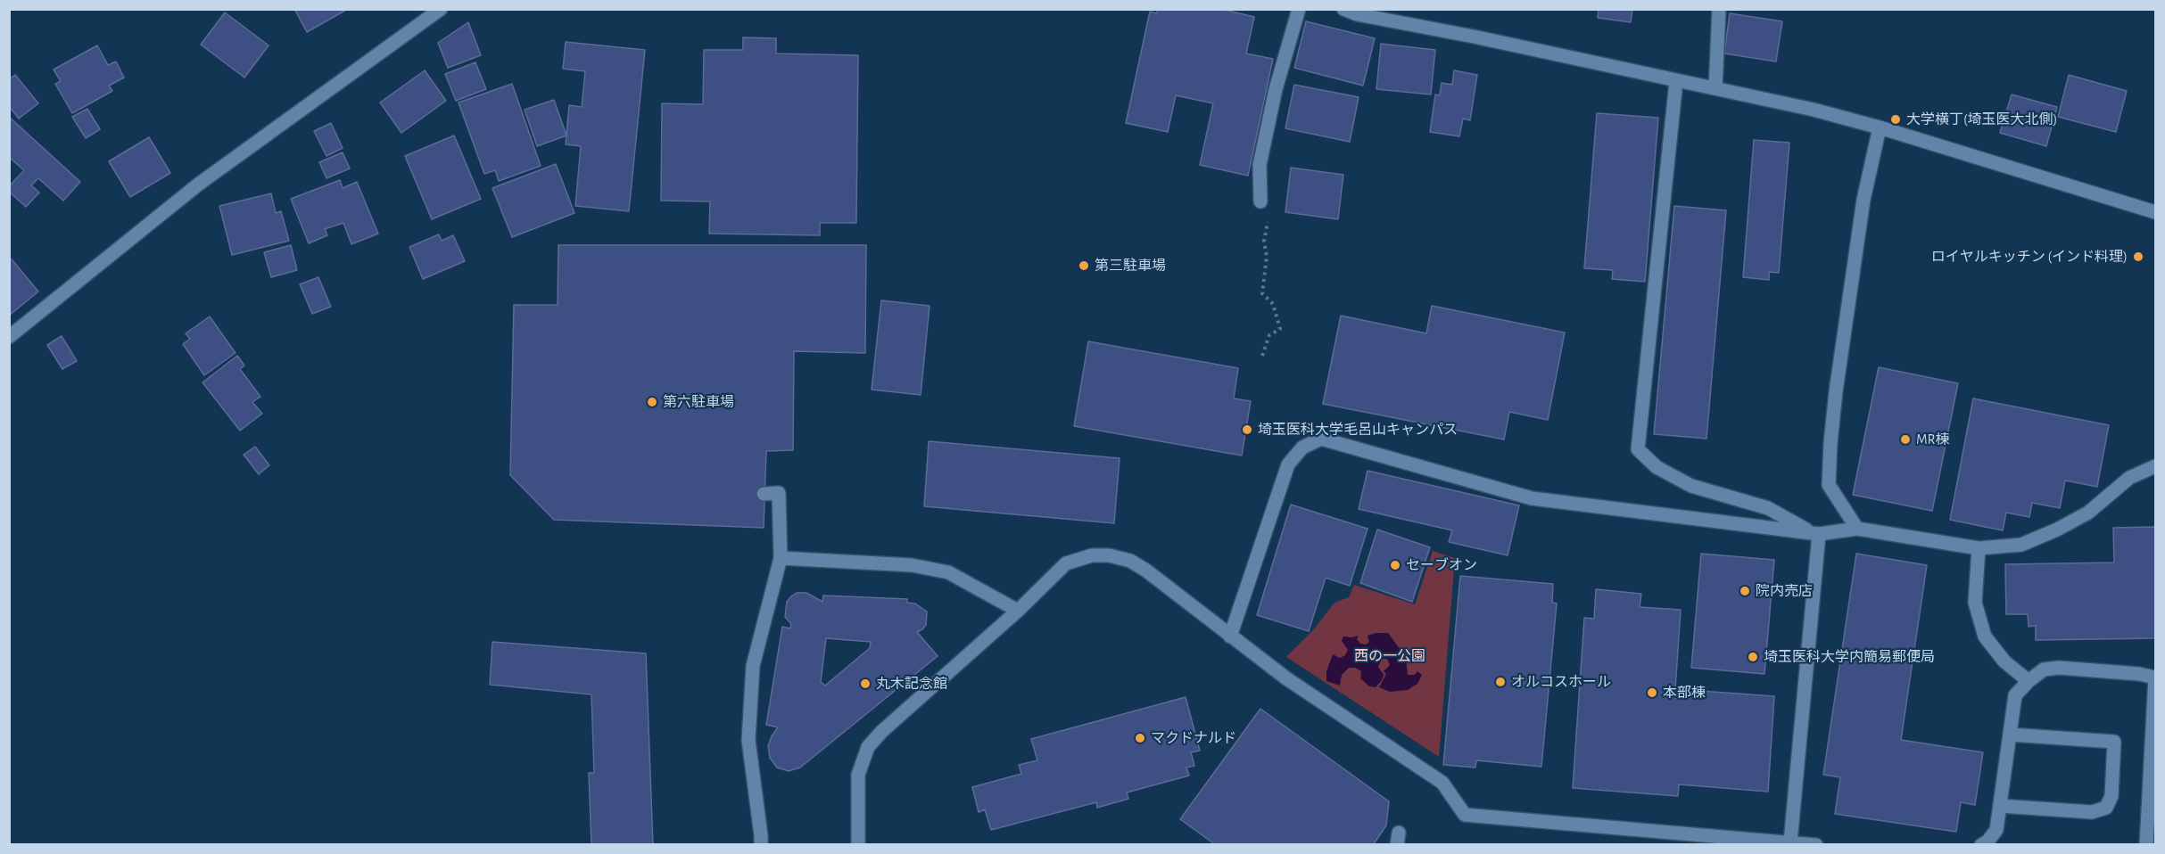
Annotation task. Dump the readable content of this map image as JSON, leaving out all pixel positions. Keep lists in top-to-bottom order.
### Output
{
  "parks": ["西の一公園"],
  "places": [
    "大学横丁(埼玉医大北側)",
    "ロイヤルキッチン (インド料理)",
    "第三駐車場",
    "第六駐車場",
    "埼玉医科大学毛呂山キャンパス",
    "MR棟",
    "セーブオン",
    "院内売店",
    "埼玉医科大学内簡易郵便局",
    "オルコスホール",
    "丸木記念館",
    "本部棟",
    "マクドナルド"
  ]
}
